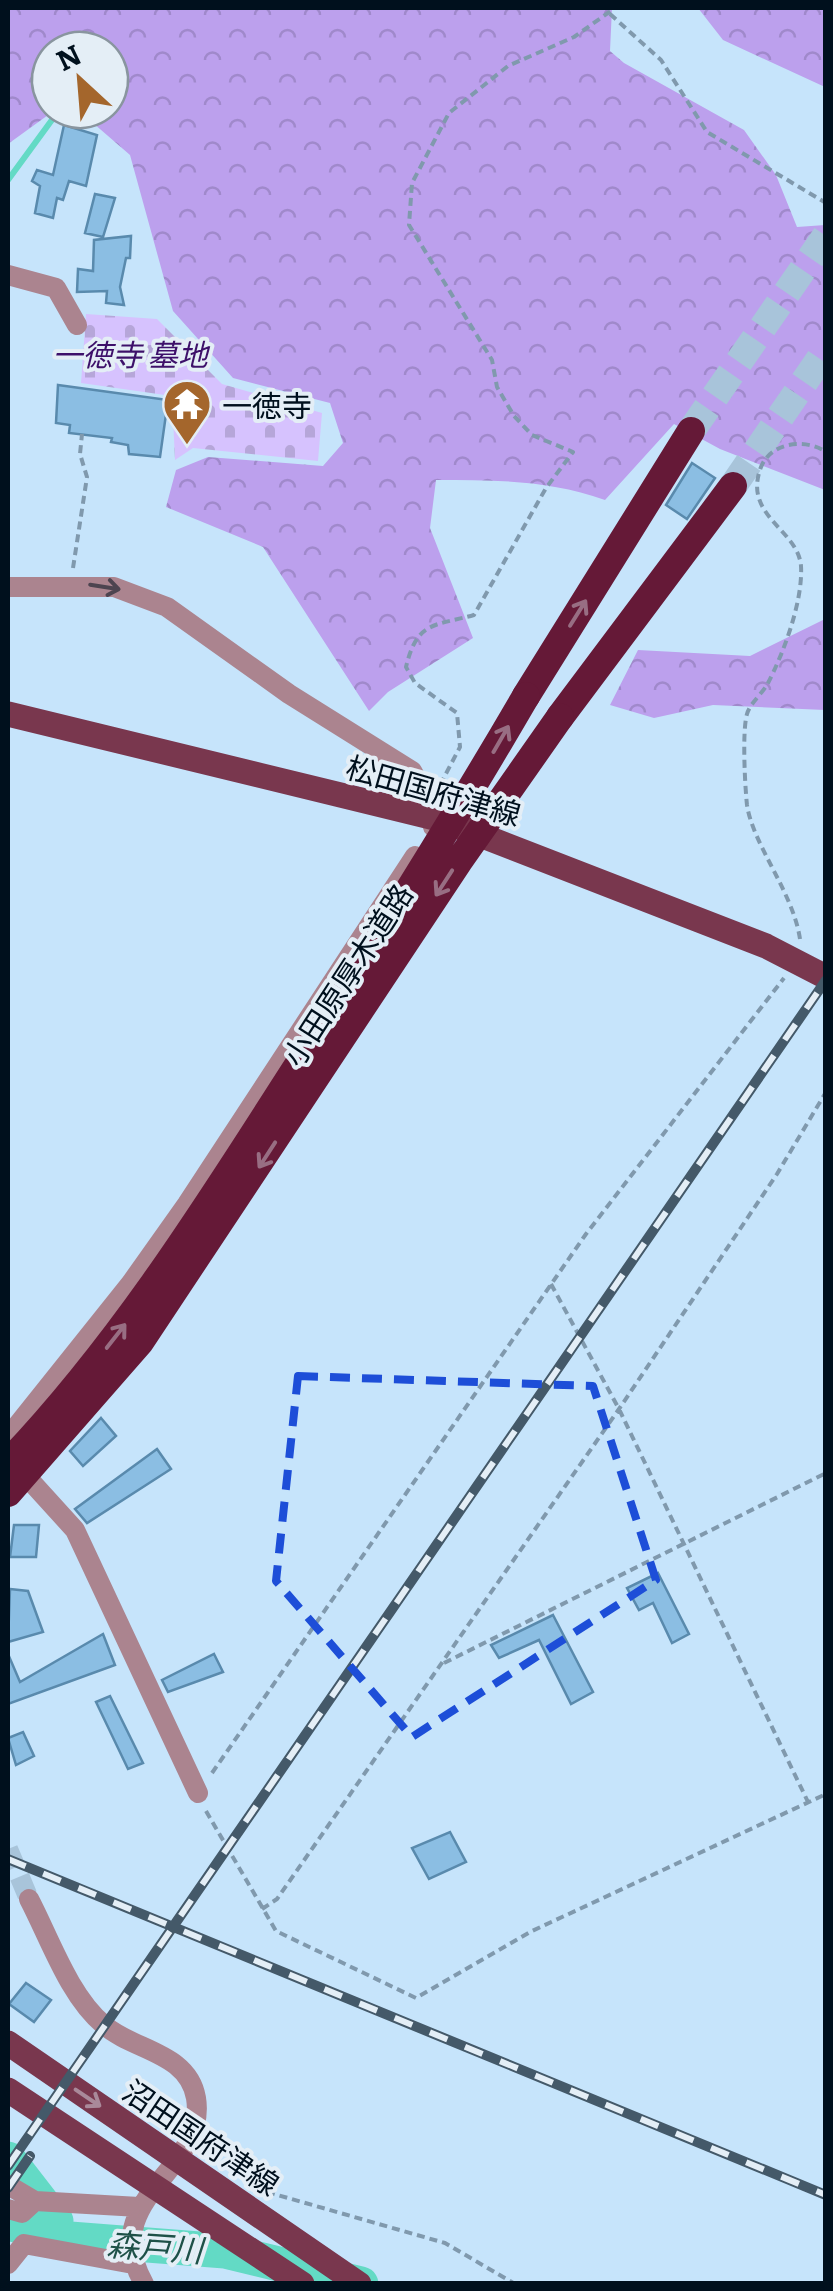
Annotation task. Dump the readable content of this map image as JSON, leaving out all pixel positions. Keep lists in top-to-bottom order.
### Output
{
  "streets": {
    "highway": ["小田原厚木道路"],
    "main road": ["松田国府津線", "沼田国府津線"]
  },
  "water": ["森戸川"],
  "parks": ["一徳寺 墓地"],
  "places": {
    "temple": ["一徳寺"]
  },
  "north": "top left"
}
